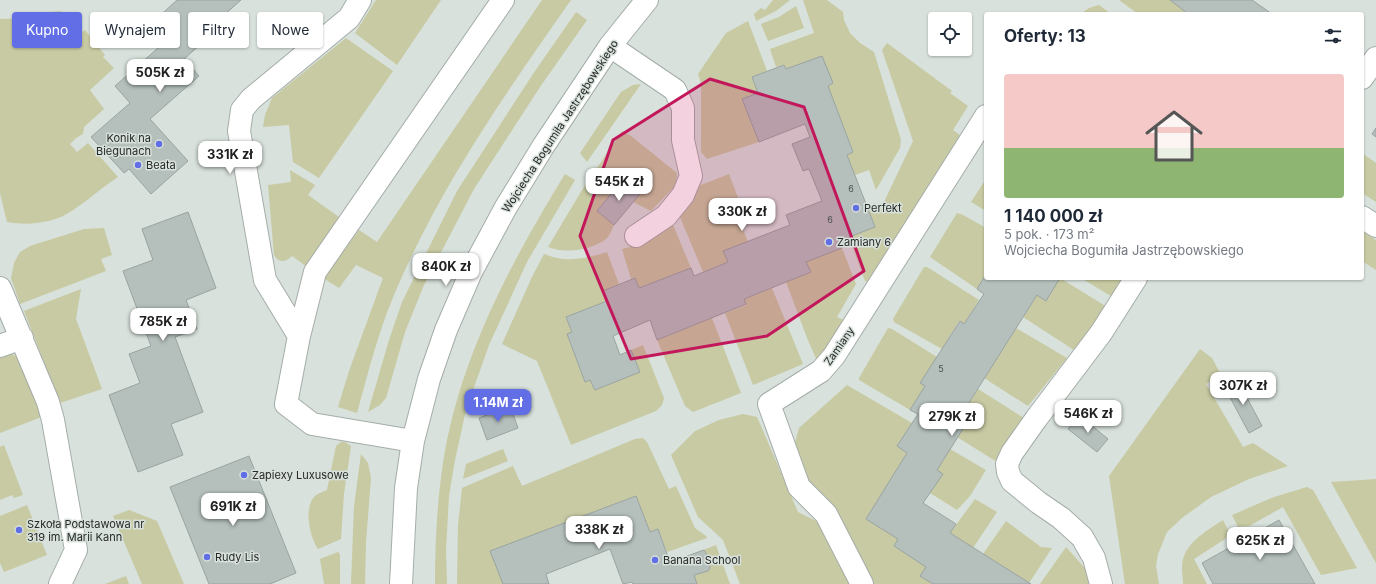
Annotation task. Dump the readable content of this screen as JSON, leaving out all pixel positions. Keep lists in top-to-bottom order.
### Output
{
  "streets": {
    "street": ["Wojciecha Bogumiła Jastrzębowskiego", "Zamiany"]
  },
  "places": [
    "Konik na Biegunach",
    "Beata",
    "Perfekt",
    "Zamiany 6",
    "Zapiexy Luxusowe",
    "Szkoła Podstawowa nr 319 im. Marii Kann",
    "Rudy Lis",
    "Banana School"
  ],
  "house_numbers": ["6", "6", "5"],
  "page": {
    "chip": [
      "Kupno",
      "Wynajem",
      "Filtry",
      "Nowe"
    ],
    "heading": "Oferty: 13",
    "price": [
      "505K zł",
      "331K zł",
      "545K zł",
      "330K zł",
      "840K zł",
      "785K zł",
      "307K zł",
      "1.14M zł",
      "546K zł",
      "279K zł",
      "691K zł",
      "338K zł",
      "625K zł"
    ],
    "list": [
      {
        "name": "1 140 000 zł",
        "note": "5 pok. · 173 m² · Wojciecha Bogumiła Jastrzębowskiego"
      }
    ]
  }
}
